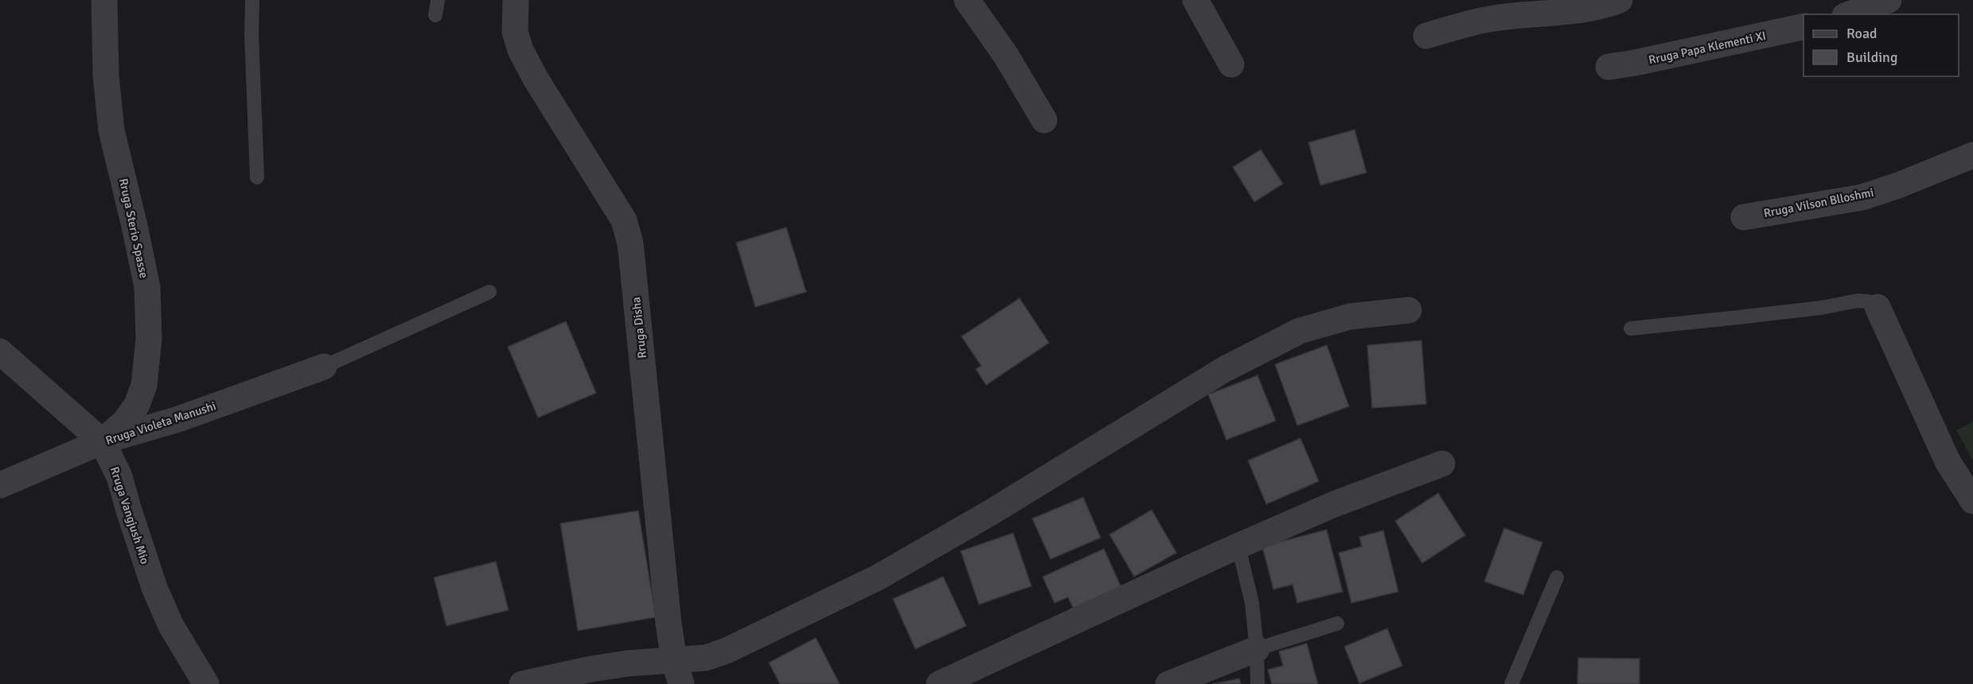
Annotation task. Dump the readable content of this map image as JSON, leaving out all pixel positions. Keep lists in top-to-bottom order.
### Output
{
  "streets": {
    "street": [
      "Rruga Papa Klementi XI",
      "Rruga Vilson Blloshmi",
      "Rruga Sterio Spasse",
      "Rruga Disha",
      "Rruga Violeta Manushi",
      "Rruga Vangjush Mio"
    ]
  },
  "crossings": [
    ["Rruga Sterio Spasse", "Rruga Violeta Manushi"],
    ["Rruga Sterio Spasse", "Rruga Vangjush Mio"],
    ["Rruga Violeta Manushi", "Rruga Vangjush Mio"]
  ],
  "legend": ["Road", "Building"]
}
